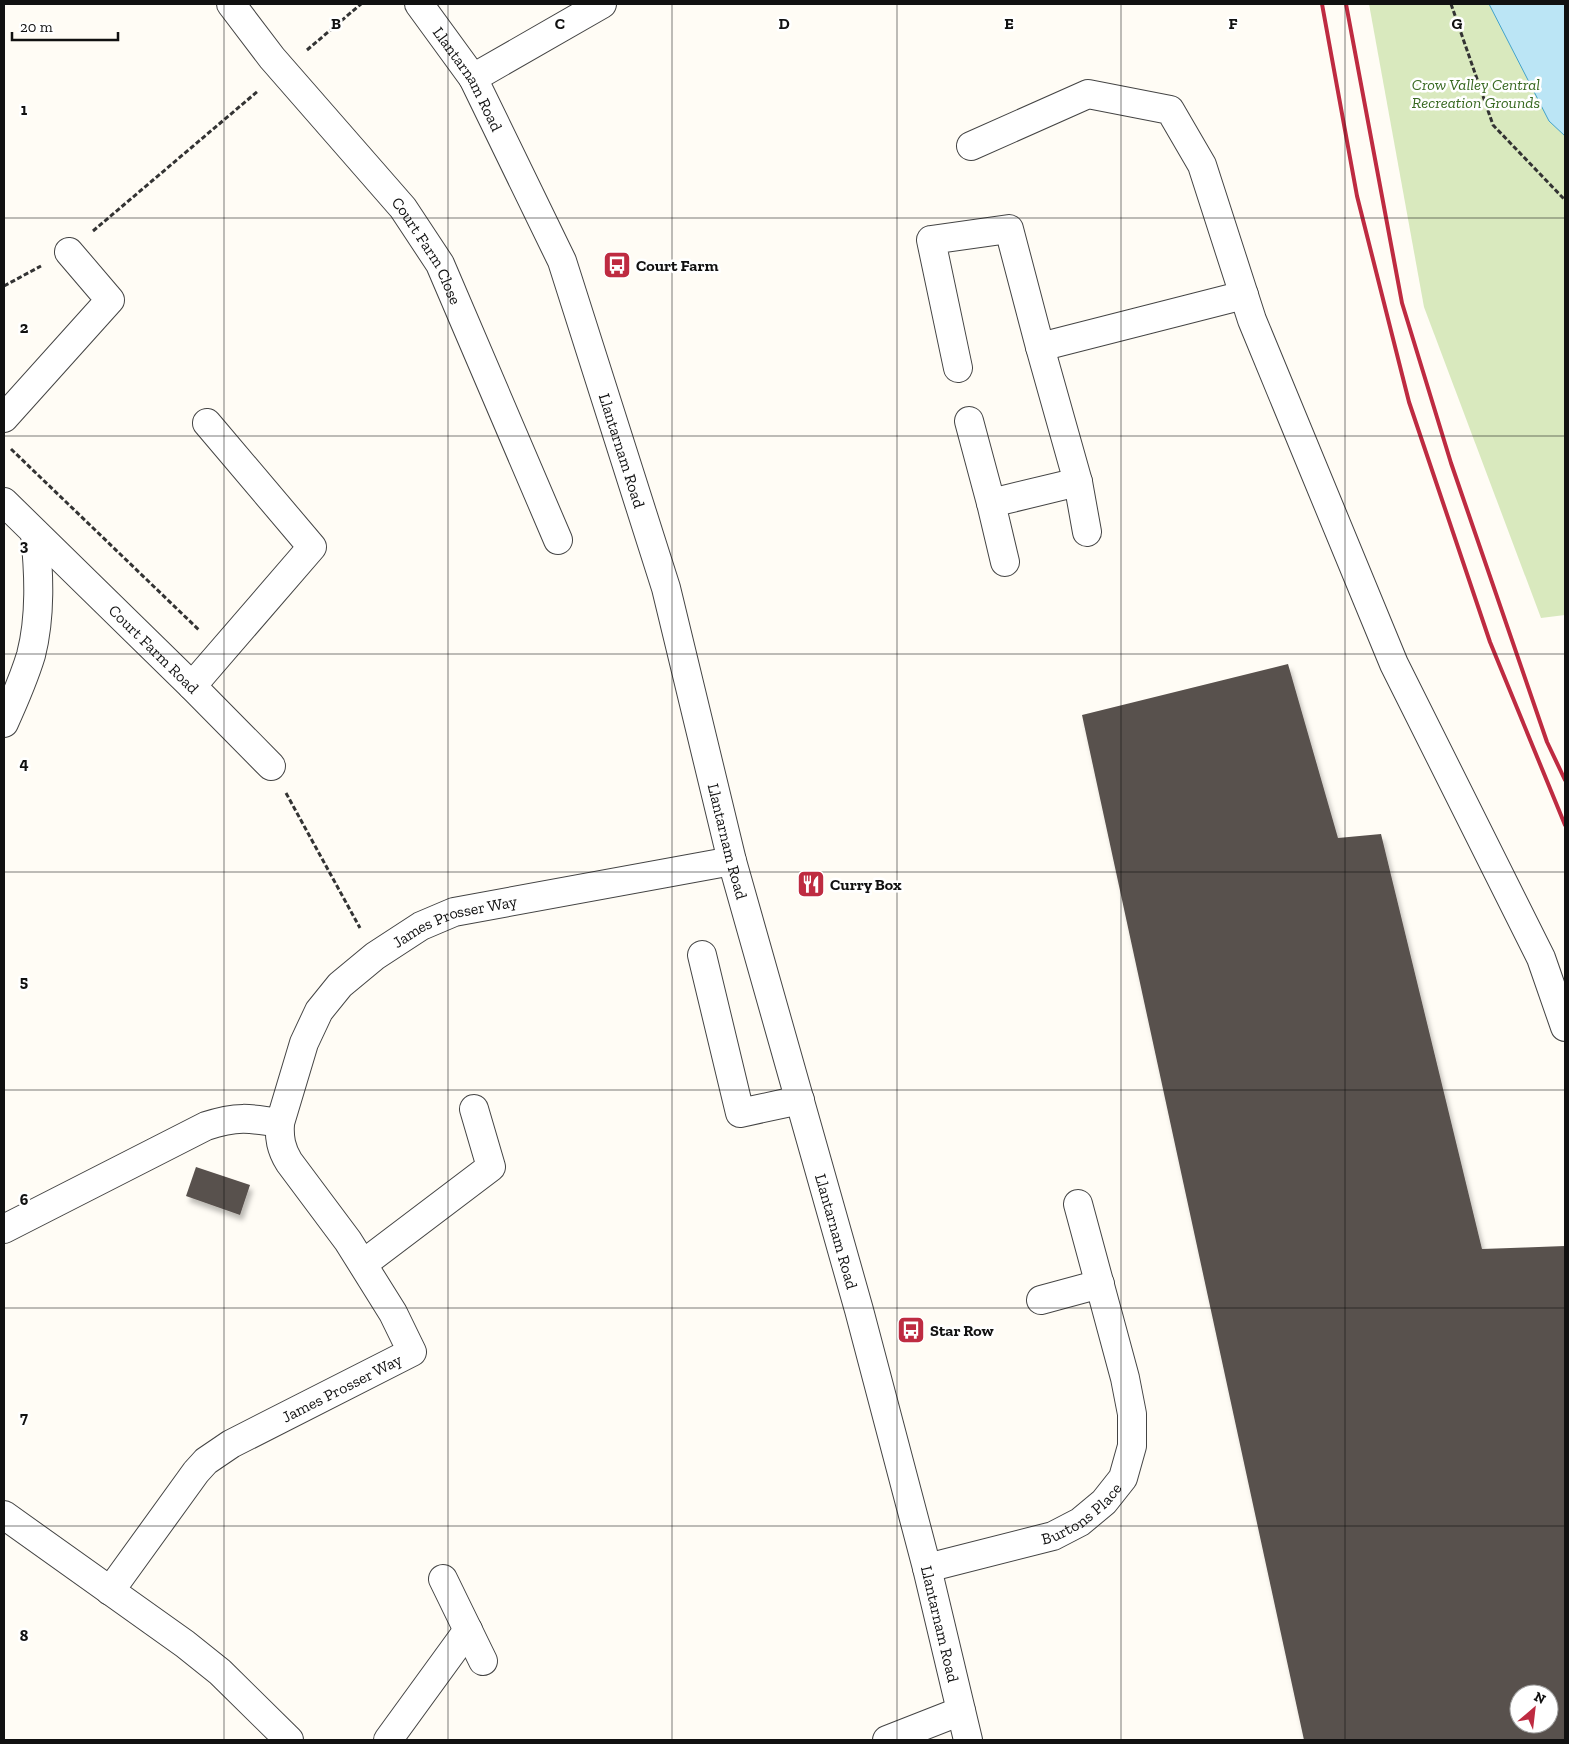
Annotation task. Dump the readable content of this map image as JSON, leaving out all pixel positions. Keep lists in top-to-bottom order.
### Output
{
  "streets": {
    "street": [
      "Llantarnam Road",
      "Court Farm Close",
      "Court Farm Road",
      "James Prosser Way",
      "Burtons Place"
    ]
  },
  "crossings": [
    ["Llantarnam Road", "James Prosser Way"],
    ["Llantarnam Road", "Burtons Place"]
  ],
  "parks": ["Crow Valley Central Recreation Grounds"],
  "places": {
    "bus stop": ["Court Farm", "Star Row"],
    "restaurant": ["Curry Box"]
  },
  "scale_bar": "20 m",
  "north": "top right",
  "grid": {
    "columns": [
      "B",
      "C",
      "D",
      "E",
      "F",
      "G"
    ],
    "rows": [
      "1",
      "2",
      "3",
      "4",
      "5",
      "6",
      "7",
      "8"
    ]
  }
}
